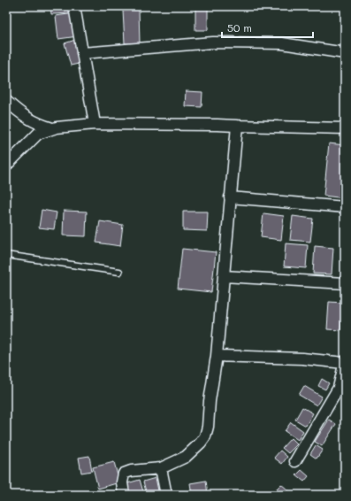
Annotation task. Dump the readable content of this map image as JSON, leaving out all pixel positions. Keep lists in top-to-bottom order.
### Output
{
  "scale_bar": "50 m"
}
